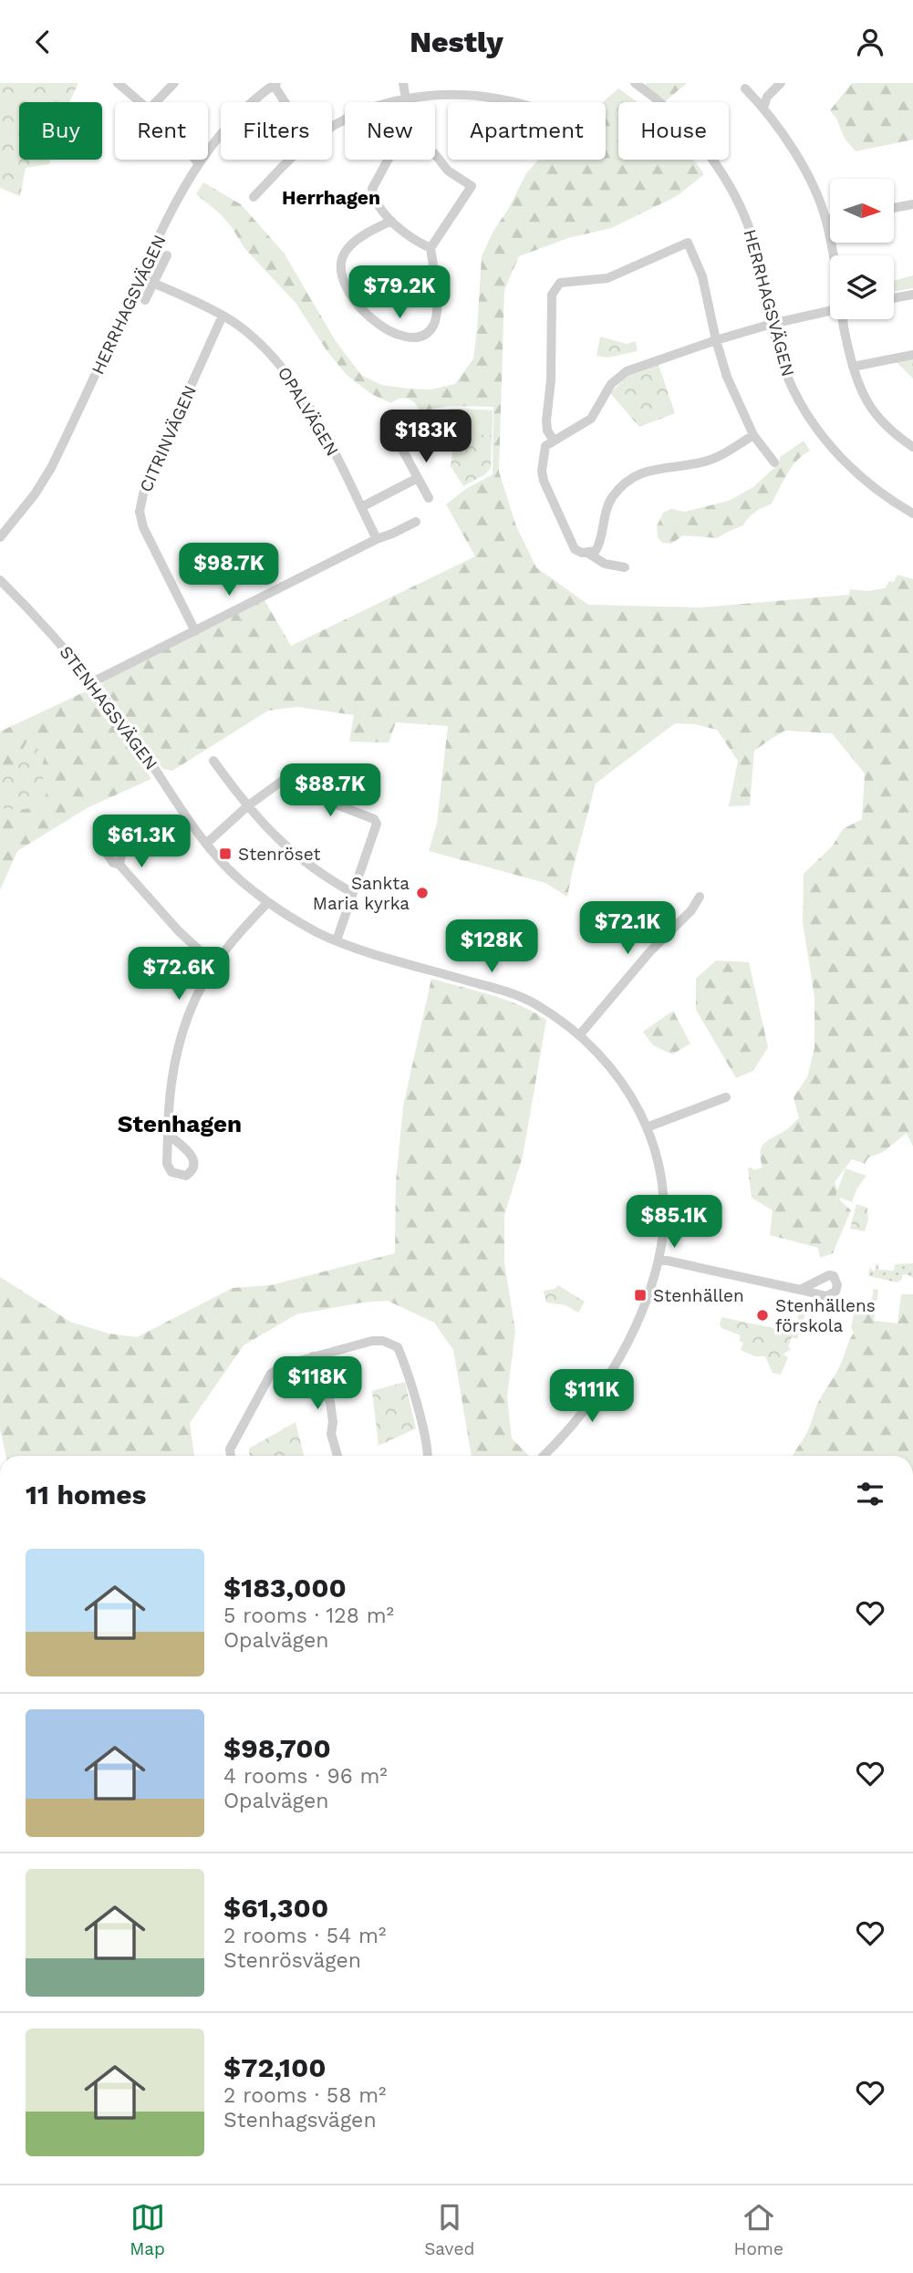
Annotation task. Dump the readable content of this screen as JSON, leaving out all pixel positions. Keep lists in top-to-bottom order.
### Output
{
  "streets": {
    "street": [
      "HERRHAGSVÄGEN",
      "OPALVÄGEN",
      "CITRINVÄGEN",
      "STENHAGSVÄGEN"
    ]
  },
  "crossings": [
    ["HERRHAGSVÄGEN", "OPALVÄGEN"],
    ["OPALVÄGEN", "CITRINVÄGEN"]
  ],
  "districts": ["Herrhagen", "Stenhagen"],
  "places": {
    "transit": ["Stenröset", "Stenhällen"],
    "other": ["Sankta Maria kyrka", "Stenhällens förskola"]
  },
  "north": "right",
  "page": {
    "header": "Nestly",
    "chip": [
      "Buy",
      "Rent",
      "Filters",
      "New",
      "Apartment",
      "House"
    ],
    "price": [
      "$79.2K",
      "$183K",
      "$98.7K",
      "$88.7K",
      "$61.3K",
      "$72.1K",
      "$128K",
      "$72.6K",
      "$85.1K",
      "$118K",
      "$111K"
    ],
    "heading": "11 homes",
    "list": [
      {
        "name": "$183,000",
        "note": "5 rooms · 128 m² · Opalvägen"
      },
      {
        "name": "$98,700",
        "note": "4 rooms · 96 m² · Opalvägen"
      },
      {
        "name": "$61,300",
        "note": "2 rooms · 54 m² · Stenrösvägen"
      },
      {
        "name": "$72,100",
        "note": "2 rooms · 58 m² · Stenhagsvägen"
      }
    ],
    "tabs": ["Map", "Saved", "Home"]
  }
}
